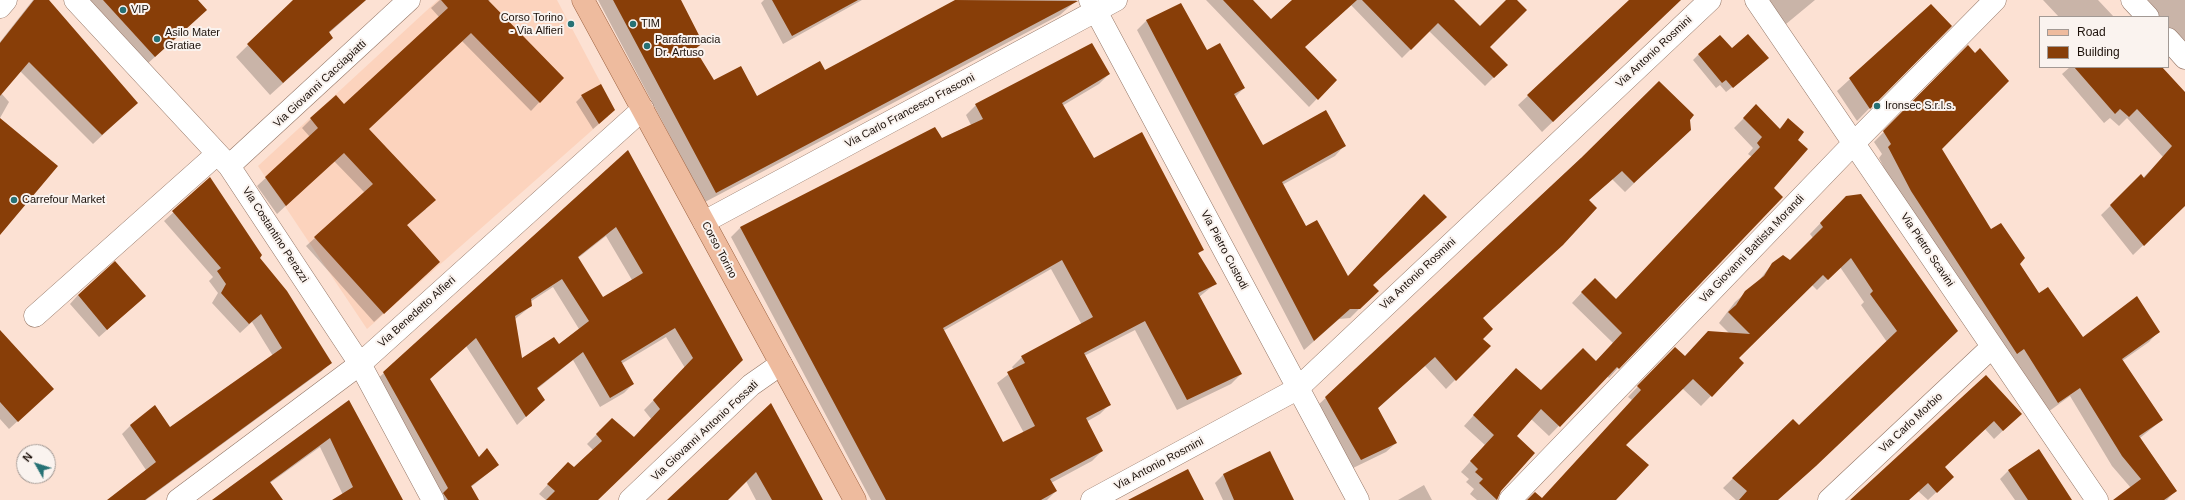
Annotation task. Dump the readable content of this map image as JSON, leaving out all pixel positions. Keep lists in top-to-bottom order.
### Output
{
  "streets": {
    "main road": ["Corso Torino"],
    "street": [
      "Via Antonio Rosmini",
      "Via Giovanni Cacciapiatti",
      "Via Carlo Francesco Frasconi",
      "Via Costantino Perazzi",
      "Via Giovanni Battista Morandi",
      "Via Pietro Custodi",
      "Via Pietro Scavini",
      "Via Benedetto Alfieri",
      "Via Carlo Morbio",
      "Via Giovanni Antonio Fossati"
    ]
  },
  "crossings": [
    ["Via Antonio Rosmini", "Via Pietro Custodi"],
    ["Via Giovanni Cacciapiatti", "Via Costantino Perazzi"],
    ["Via Carlo Francesco Frasconi", "Corso Torino"],
    ["Via Carlo Francesco Frasconi", "Via Pietro Custodi"],
    ["Via Costantino Perazzi", "Via Benedetto Alfieri"],
    ["Via Giovanni Battista Morandi", "Via Pietro Scavini"],
    ["Corso Torino", "Via Benedetto Alfieri"],
    ["Corso Torino", "Via Giovanni Antonio Fossati"],
    ["Via Pietro Scavini", "Via Carlo Morbio"]
  ],
  "places": [
    "VIP",
    "Corso Torino - Via Alfieri",
    "TIM",
    "Asilo Mater Gratiae",
    "Parafarmacia Dr. Artuso",
    "Ironsec S.r.l.s.",
    "Carrefour Market"
  ],
  "legend": ["Road", "Building"],
  "north": "top left"
}
